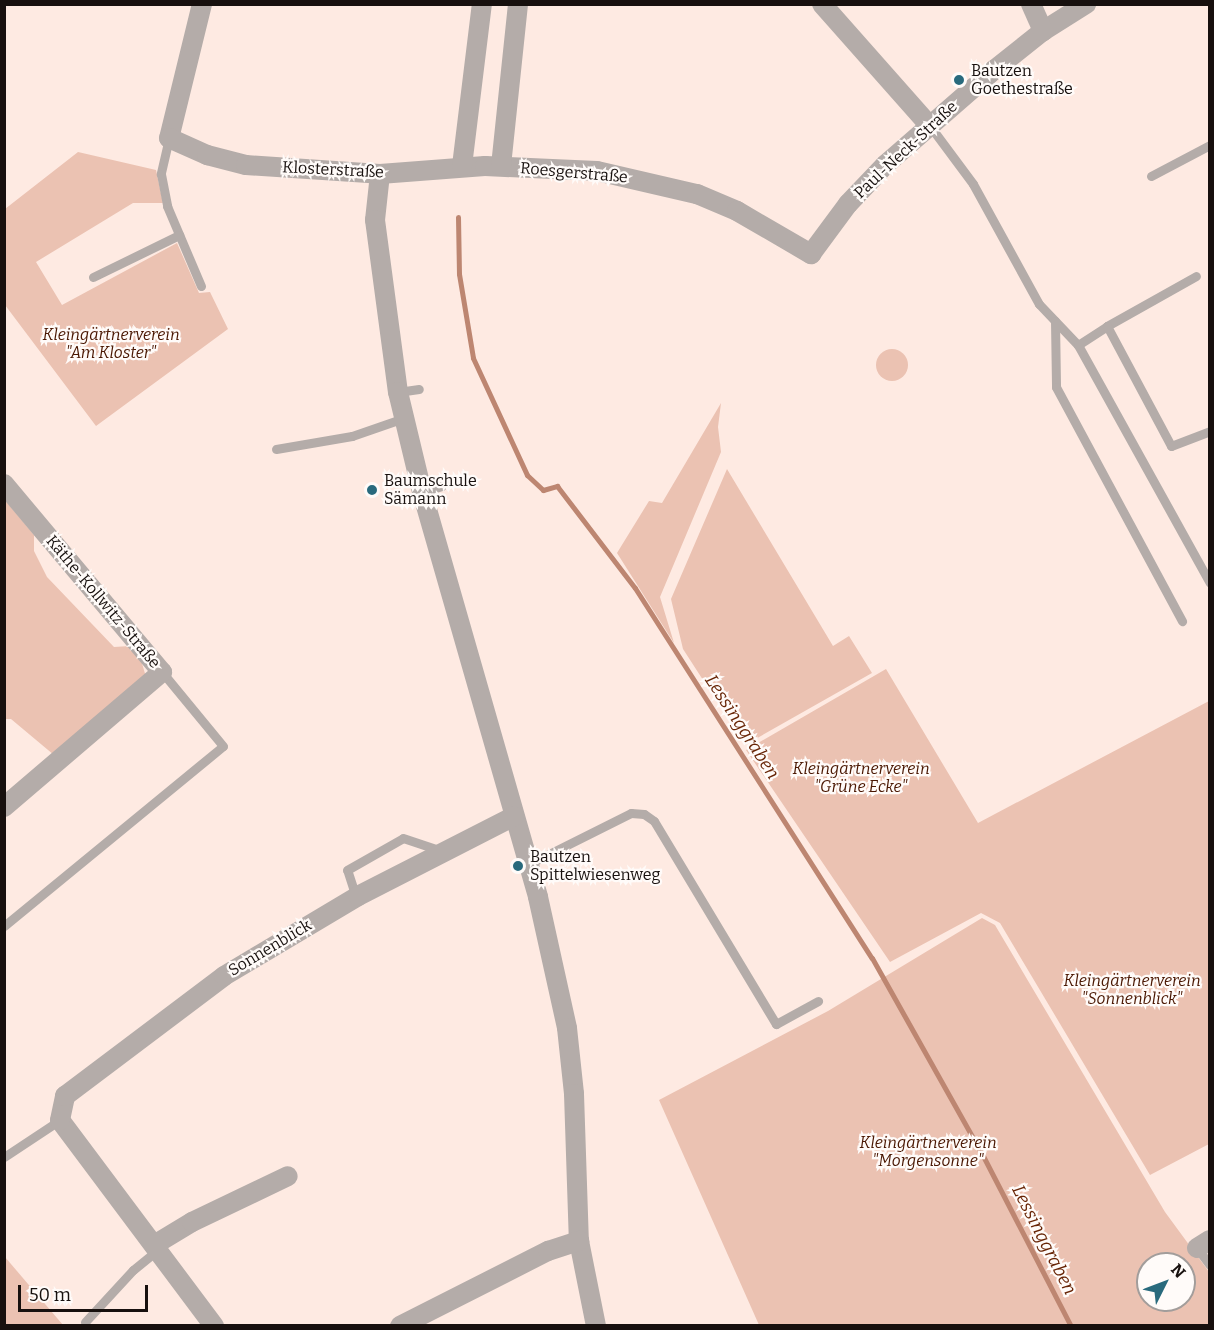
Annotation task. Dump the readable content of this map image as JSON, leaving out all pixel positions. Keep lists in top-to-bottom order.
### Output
{
  "streets": {
    "street": [
      "Paul-Neck-Straße",
      "Klosterstraße",
      "Roesgerstraße",
      "Käthe-Kollwitz-Straße",
      "Sonnenblick"
    ]
  },
  "crossings": [
    ["Paul-Neck-Straße", "Roesgerstraße"],
    ["Klosterstraße", "Roesgerstraße"]
  ],
  "water": ["Lessinggraben"],
  "parks": [
    "Kleingärtnerverein \"Am Kloster\"",
    "Kleingärtnerverein \"Grüne Ecke\"",
    "Kleingärtnerverein \"Sonnenblick\"",
    "Kleingärtnerverein \"Morgensonne\""
  ],
  "places": ["Bautzen Goethestraße", "Baumschule Sämann", "Bautzen Spittelwiesenweg"],
  "scale_bar": "50 m",
  "north": "top right"
}
